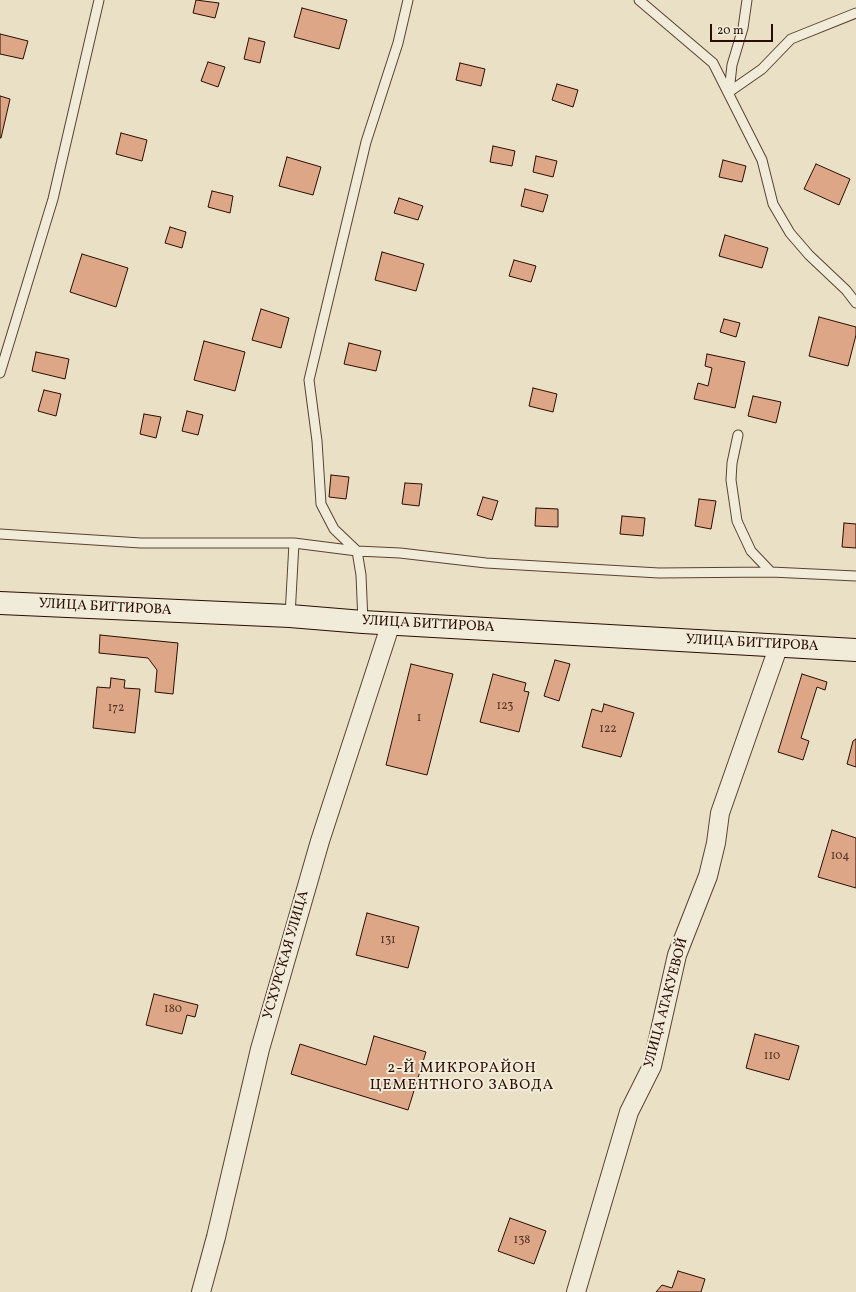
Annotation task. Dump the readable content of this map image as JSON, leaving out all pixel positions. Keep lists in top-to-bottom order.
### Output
{
  "streets": {
    "street": ["УЛИЦА БИТТИРОВА", "УСХУРСКАЯ УЛИЦА", "УЛИЦА АТАКУЕВОЙ"]
  },
  "crossings": [
    ["УЛИЦА БИТТИРОВА", "УСХУРСКАЯ УЛИЦА"],
    ["УЛИЦА БИТТИРОВА", "УЛИЦА АТАКУЕВОЙ"]
  ],
  "districts": ["2-Й МИКРОРАЙОН ЦЕМЕНТНОГО ЗАВОДА"],
  "house_numbers": [
    "123",
    "172",
    "1",
    "122",
    "104",
    "131",
    "180",
    "110",
    "138"
  ],
  "scale_bar": "20 m"
}
